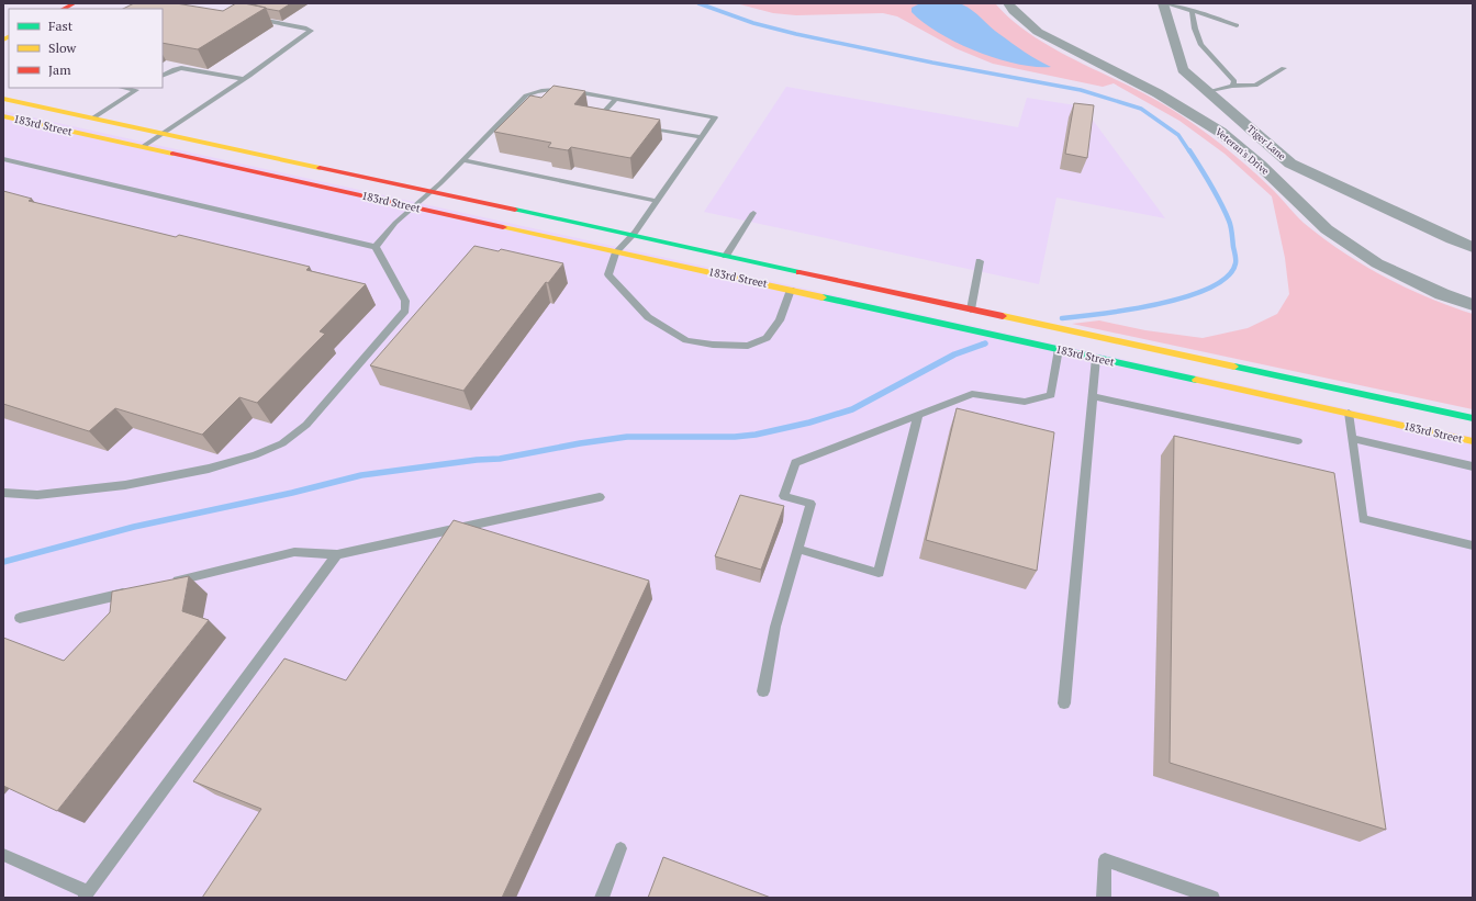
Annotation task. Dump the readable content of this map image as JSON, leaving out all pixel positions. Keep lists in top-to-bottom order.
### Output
{
  "streets": {
    "street": ["183rd Street", "Tiger Lane", "Veteran's Drive"]
  },
  "legend": ["Fast", "Slow", "Jam"]
}
